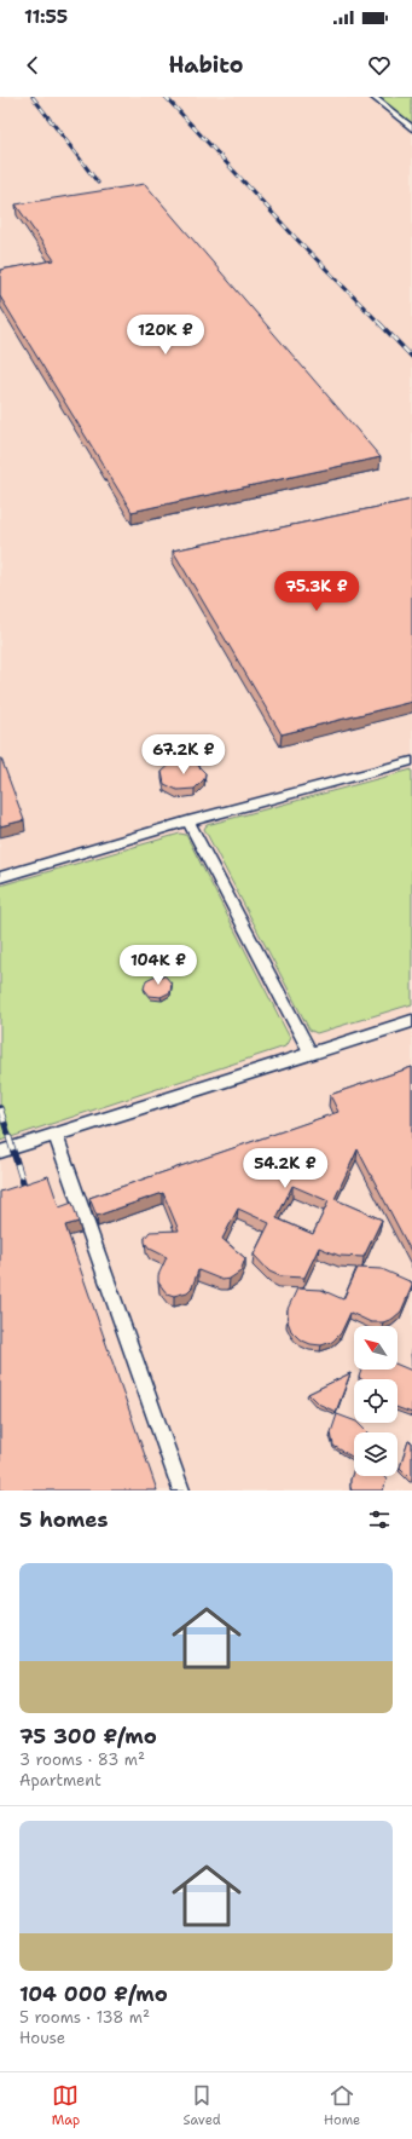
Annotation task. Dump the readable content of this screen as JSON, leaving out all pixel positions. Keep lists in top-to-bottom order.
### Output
{
  "north": "top left",
  "page": {
    "status": "11:55",
    "header": "Habito",
    "price": [
      "120K ₽",
      "75.3K ₽",
      "67.2K ₽",
      "104K ₽",
      "54.2K ₽"
    ],
    "heading": "5 homes",
    "list": [
      {
        "name": "75 300 ₽/mo",
        "note": "3 rooms · 83 m² · Apartment"
      },
      {
        "name": "104 000 ₽/mo",
        "note": "5 rooms · 138 m² · House"
      }
    ],
    "tabs": ["Map", "Saved", "Home"]
  }
}
